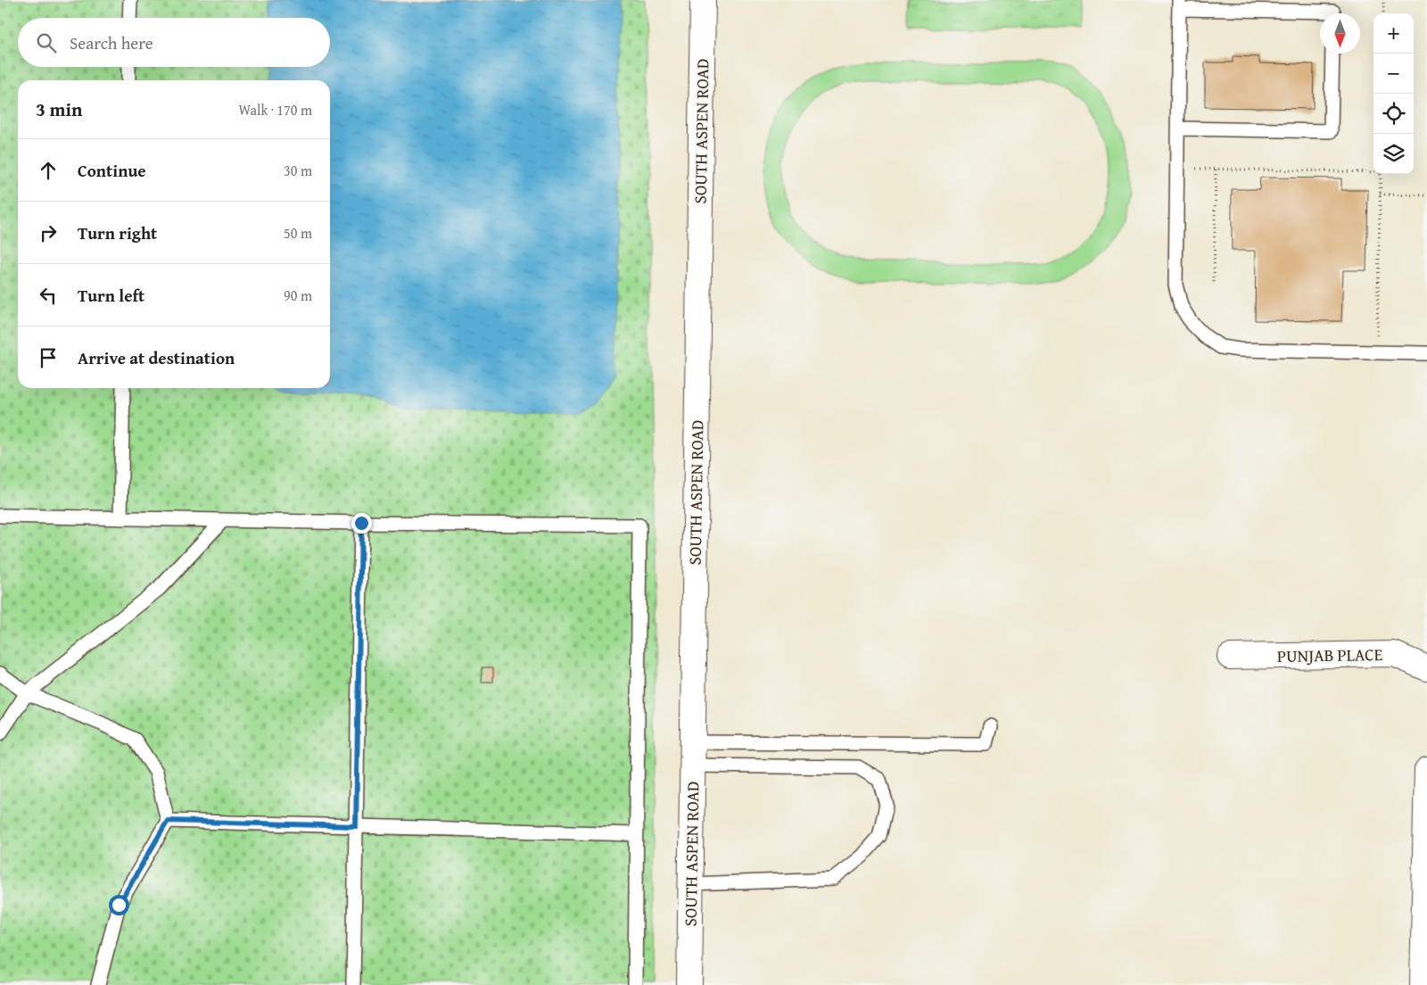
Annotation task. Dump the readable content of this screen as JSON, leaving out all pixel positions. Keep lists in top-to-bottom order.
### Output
{
  "streets": {
    "street": ["SOUTH ASPEN ROAD", "PUNJAB PLACE"]
  },
  "north": "bottom",
  "page": {
    "map_buttons": ["+", "−"],
    "search": "Search here",
    "heading": ["3 min", "Walk · 170 m"],
    "list": [
      ["Continue", "30 m"],
      ["Turn right", "50 m"],
      ["Turn left", "90 m"],
      "Arrive at destination"
    ]
  }
}
